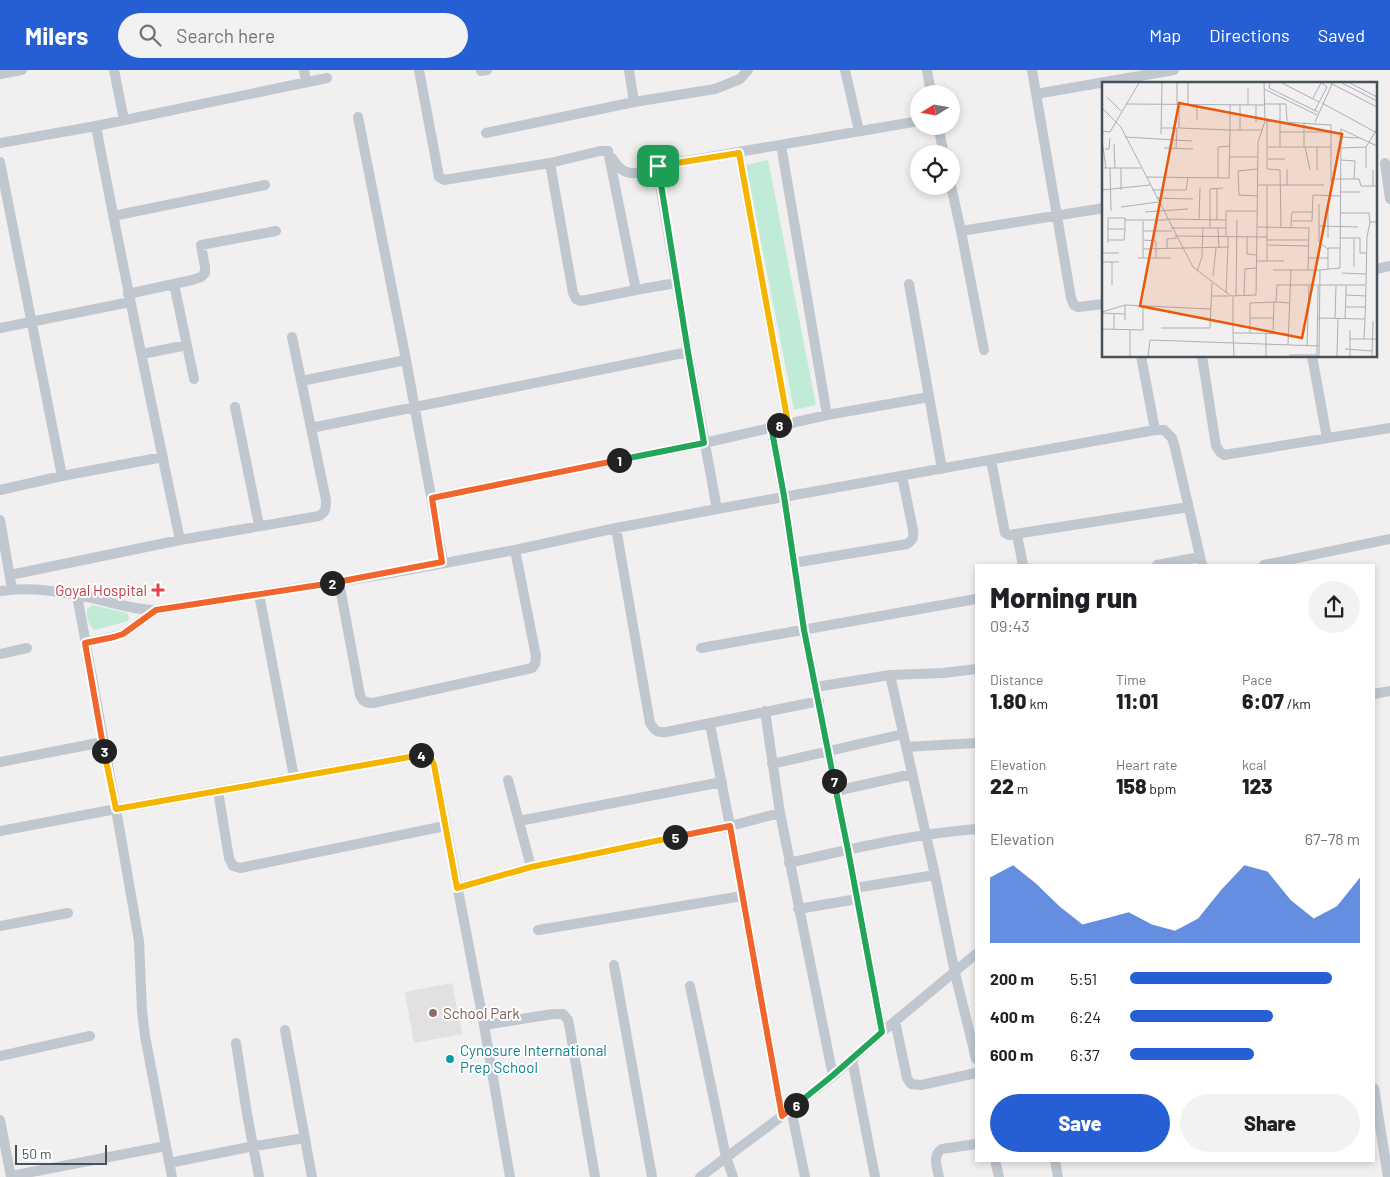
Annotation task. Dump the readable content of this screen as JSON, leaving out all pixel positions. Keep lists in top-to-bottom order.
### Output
{
  "places": {
    "health": ["Goyal Hospital"],
    "other": ["School Park", "Cynosure International Prep School"]
  },
  "scale_bar": "50 m",
  "north": "left",
  "page": {
    "header": "Milers",
    "search": "Search here",
    "nav": ["Map", "Directions", "Saved"],
    "pins": [
      "8",
      "1",
      "2",
      "3",
      "4",
      "7",
      "5",
      "6"
    ],
    "heading": ["Morning run", "09:43"],
    "stats": [
      ["Distance", "1.80 km"],
      ["Time", "11:01"],
      ["Pace", "6:07 /km"],
      ["Elevation", "22 m"],
      ["Heart rate", "158 bpm"],
      ["kcal", "123"]
    ],
    "chart": ["Elevation", "67–78 m"],
    "list": [
      {
        "name": "200 m",
        "note": "5:51"
      },
      {
        "name": "400 m",
        "note": "6:24"
      },
      {
        "name": "600 m",
        "note": "6:37"
      }
    ],
    "buttons": ["Save", "Share"],
    "scale": "50 m"
  }
}
